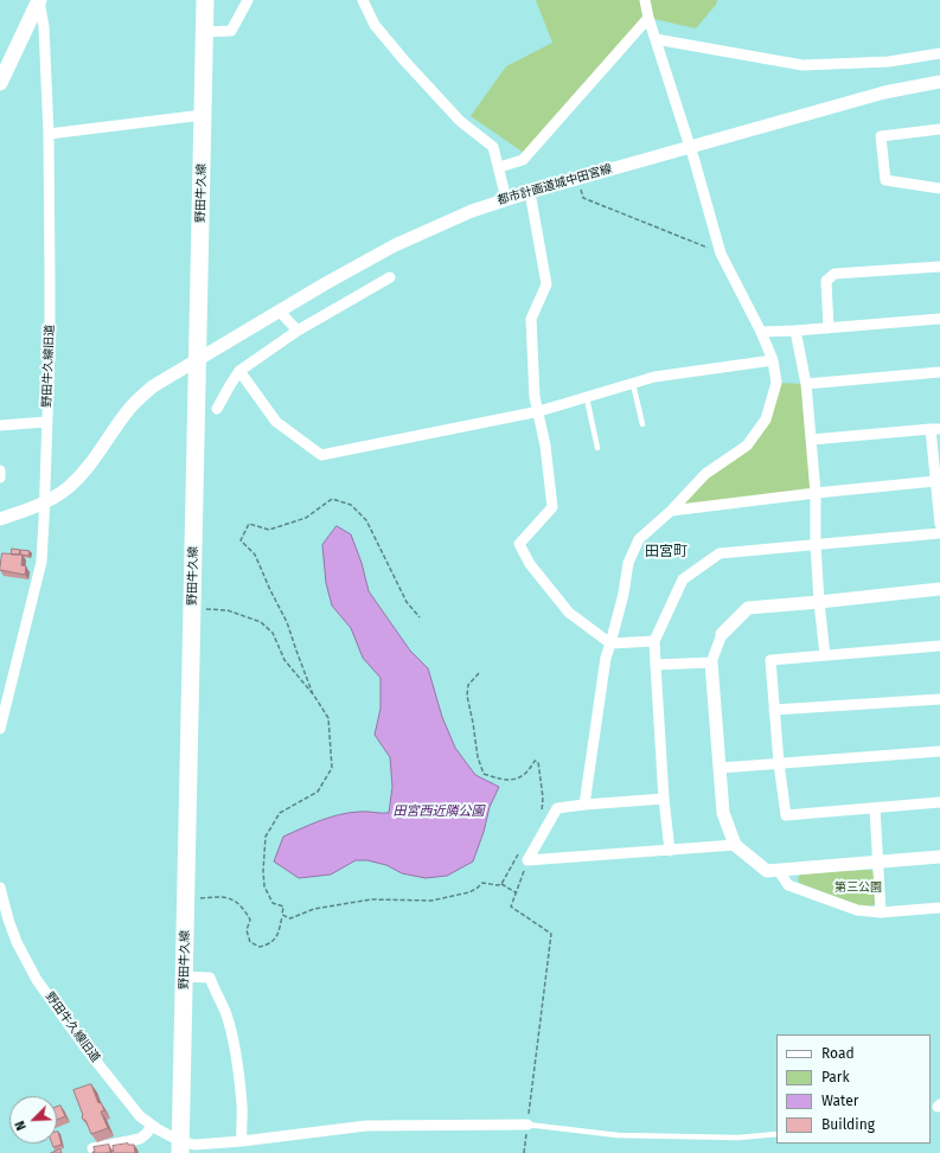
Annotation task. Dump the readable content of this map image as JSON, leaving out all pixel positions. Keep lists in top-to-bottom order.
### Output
{
  "streets": {
    "main road": ["野田牛久線"],
    "street": ["都市計画道城中田宮線", "野田牛久線旧道"]
  },
  "crossings": [
    ["都市計画道城中田宮線", "野田牛久線"],
    ["都市計画道城中田宮線", "野田牛久線旧道"],
    ["野田牛久線", "野田牛久線旧道"]
  ],
  "districts": ["田宮町"],
  "water": ["田宮西近隣公園"],
  "parks": ["第三公園"],
  "legend": [
    "Road",
    "Park",
    "Water",
    "Building"
  ],
  "north": "bottom left"
}
